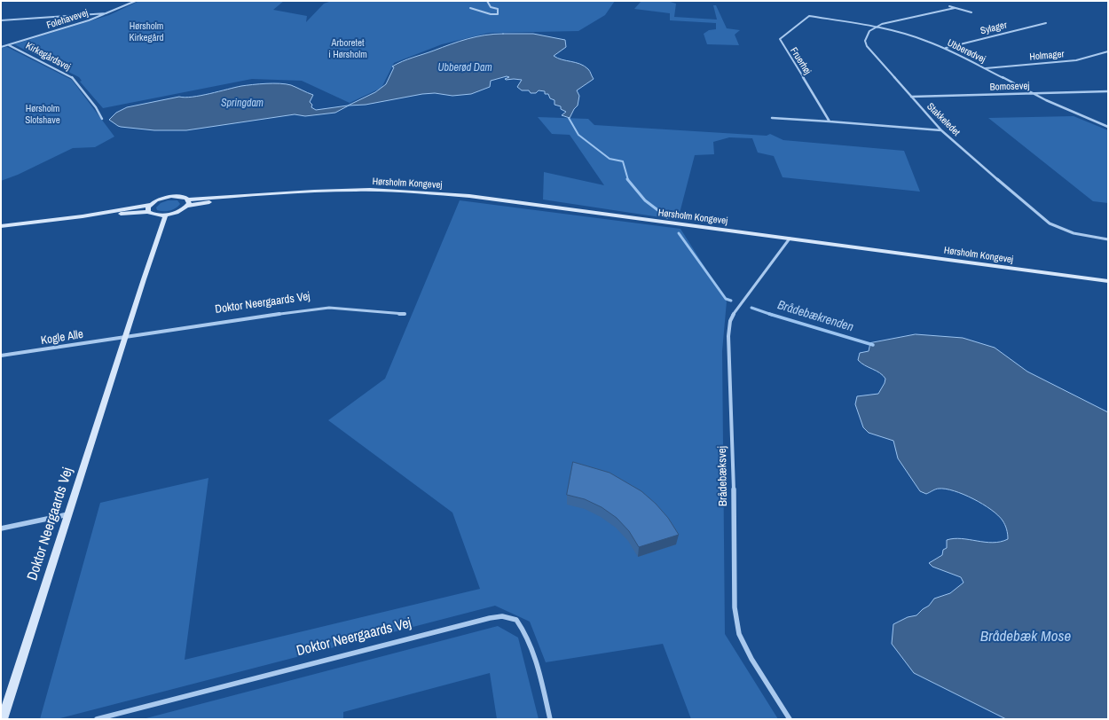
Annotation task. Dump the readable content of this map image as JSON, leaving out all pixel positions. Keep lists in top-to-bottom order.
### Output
{
  "streets": {
    "main road": ["Hørsholm Kongevej", "Doktor Neergaards Vej"],
    "street": [
      "Folehavevej",
      "Sylager",
      "Ubberødvej",
      "Holmager",
      "Kirkegårdsvej",
      "Fruerhøj",
      "Bomosevej",
      "Stakkeledet",
      "Kogle Alle",
      "Brådebæksvej"
    ]
  },
  "crossings": [
    ["Folehavevej", "Kirkegårdsvej"],
    ["Sylager", "Ubberødvej"],
    ["Ubberødvej", "Holmager"],
    ["Ubberødvej", "Fruerhøj"],
    ["Ubberødvej", "Bomosevej"],
    ["Ubberødvej", "Stakkeledet"],
    ["Bomosevej", "Stakkeledet"],
    ["Hørsholm Kongevej", "Doktor Neergaards Vej"],
    ["Hørsholm Kongevej", "Brådebæksvej"],
    ["Doktor Neergaards Vej", "Kogle Alle"]
  ],
  "water": [
    "Ubberød Dam",
    "Springdam",
    "Brådebækrenden",
    "Brådebæk Mose"
  ],
  "parks": ["Hørsholm Kirkegård", "Arboretet i Hørsholm", "Hørsholm Slotshave"]
}
